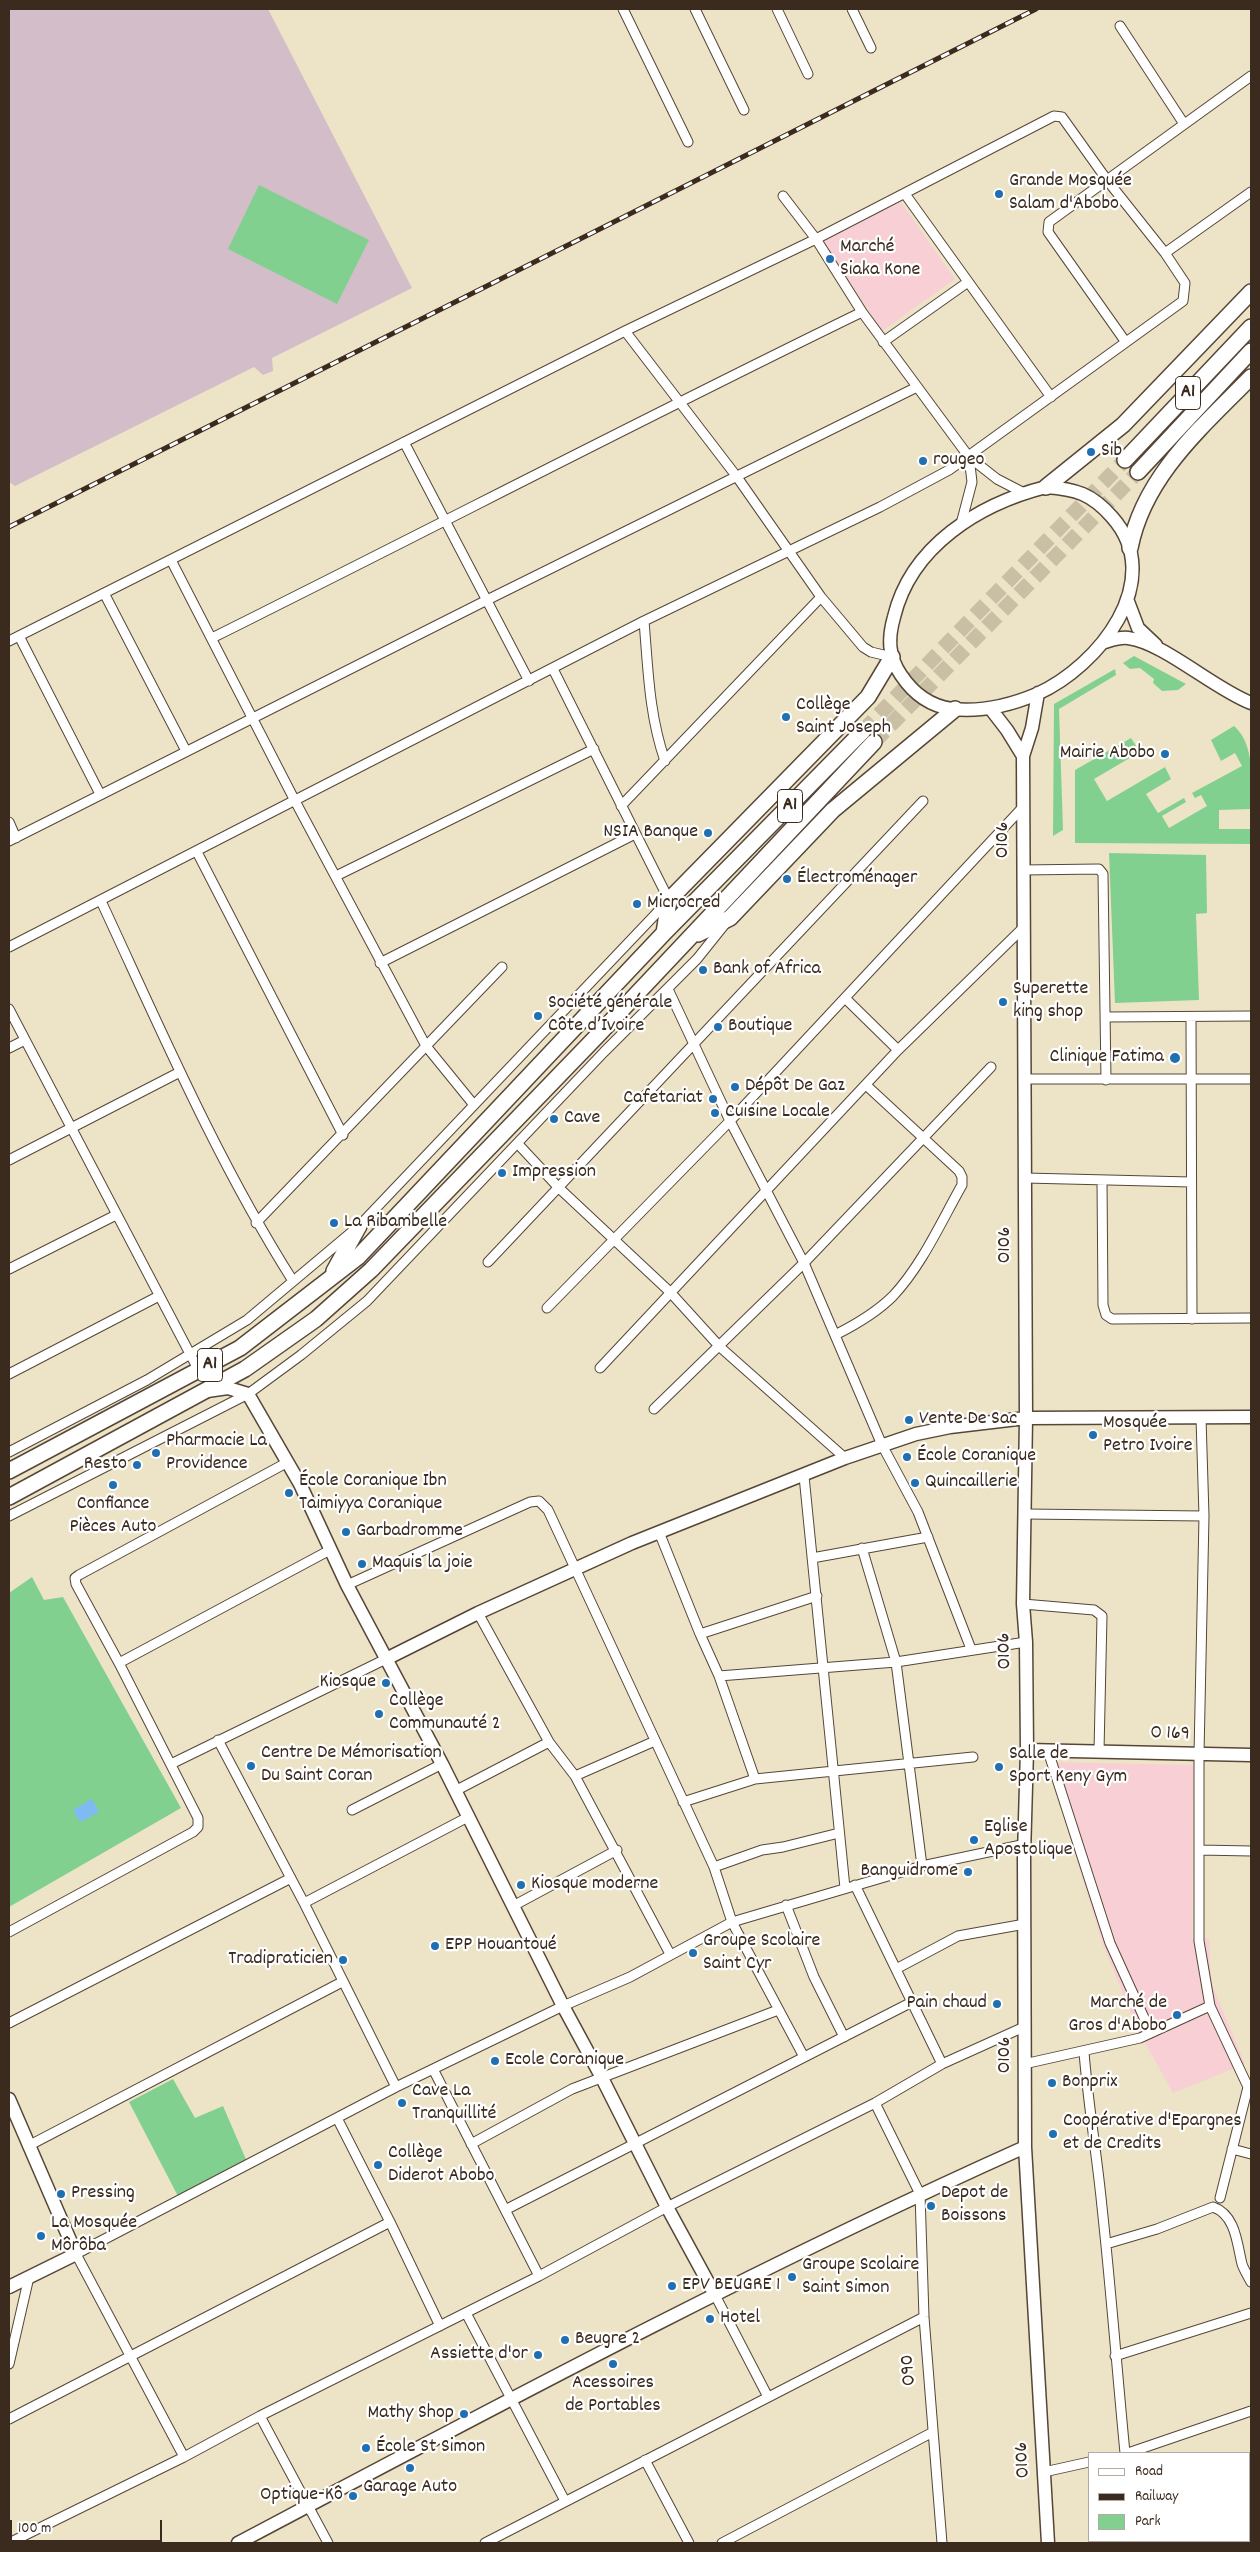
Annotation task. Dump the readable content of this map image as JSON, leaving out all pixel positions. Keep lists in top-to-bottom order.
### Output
{
  "streets": {
    "main road": ["A1"],
    "street": ["O106", "O 169", "O90"]
  },
  "crossings": [
    ["O106", "O 169"]
  ],
  "places": [
    "Grande Mosquée Salam d'Abobo",
    "Marché Siaka Kone",
    "Sib",
    "rougeo",
    "Collège Saint Joseph",
    "Mairie Abobo",
    "NSIA Banque",
    "Électroménager",
    "Microcred",
    "Bank of Africa",
    "Superette king shop",
    "Société générale Côte d’Ivoire",
    "Boutique",
    "Clinique Fatima",
    "Dépôt De Gaz",
    "Cafetariat",
    "Cuisine Locale",
    "Cave",
    "Impression",
    "La Ribambelle",
    "Vente De Sac",
    "Mosquée Petro Ivoire",
    "Pharmacie La Providence",
    "École Coranique",
    "Resto",
    "Quincaillerie",
    "Confiance Pièces Auto",
    "École Coranique Ibn Taimiyya Coranique",
    "Garbadromme",
    "Maquis la joie",
    "Kiosque",
    "Collège Communauté 2",
    "Centre De Mémorisation Du Saint Coran",
    "Salle de Sport Keny Gym",
    "Eglise Apostolique",
    "Banguidrome",
    "Kiosque moderne",
    "EPP Houantoué",
    "Groupe Scolaire Saint Cyr",
    "Tradipraticien",
    "Pain chaud",
    "Marché de Gros d'Abobo",
    "Ecole Coranique",
    "Bonprix",
    "Cave La Tranquillité",
    "Coopérative d'Epargnes et de Credits",
    "Collège Diderot Abobo",
    "Pressing",
    "Depot de Boissons",
    "La Mosquée Môrôba",
    "Groupe Scolaire Saint Simon",
    "EPV BEUGRE 1",
    "Hotel",
    "Beugre 2",
    "Assiette d'or",
    "Acessoires de Portables",
    "Mathy Shop",
    "École St Simon",
    "Garage Auto",
    "Optique-Kô"
  ],
  "legend": ["Road", "Railway", "Park"],
  "scale_bar": "100 m"
}
